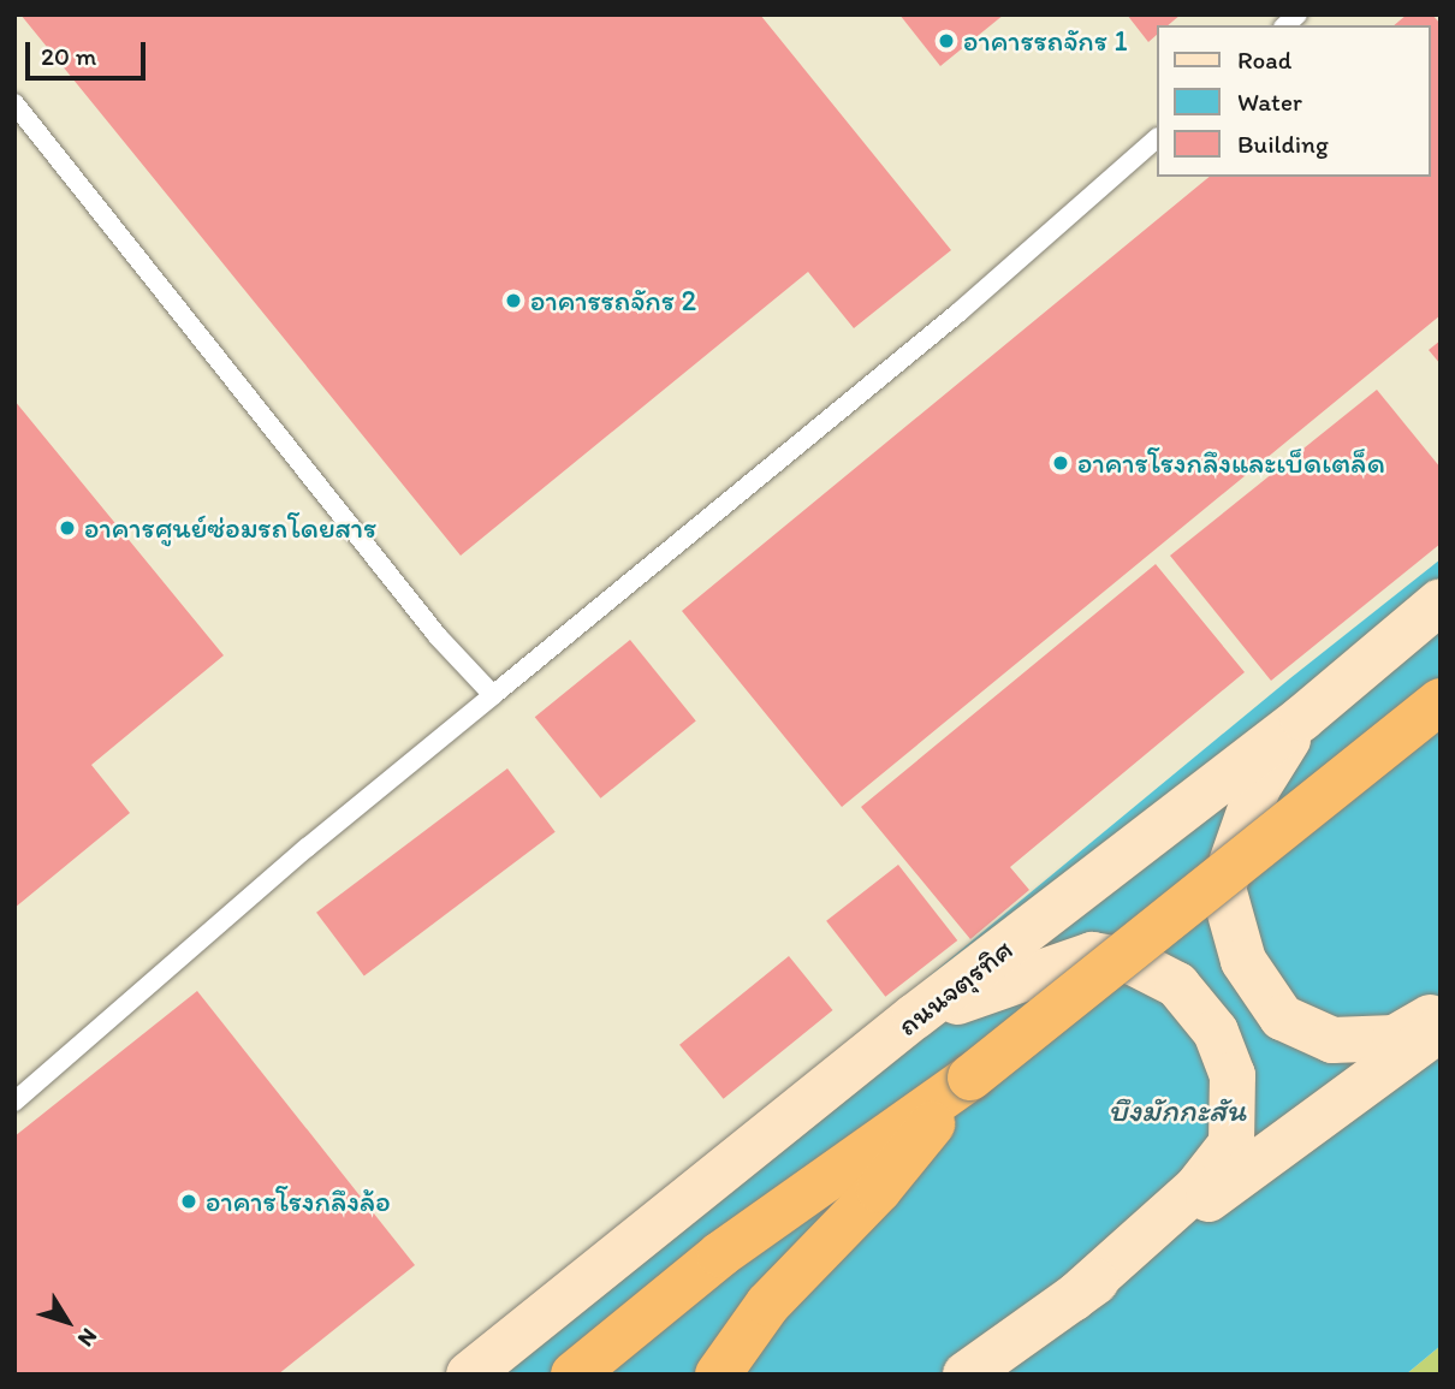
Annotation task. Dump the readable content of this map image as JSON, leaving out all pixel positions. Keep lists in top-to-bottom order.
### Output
{
  "streets": {
    "main road": ["ถนนจตุรทิศ"]
  },
  "water": ["บึงมักกะสัน"],
  "places": [
    "อาคารรถจักร 1",
    "อาคารรถจักร 2",
    "อาคารโรงกลึงและเบ็ดเตล็ด",
    "อาคารศูนย์ซ่อมรถโดยสาร",
    "อาคารโรงกลึงล้อ"
  ],
  "legend": ["Road", "Water", "Building"],
  "scale_bar": "20 m",
  "north": "bottom right"
}
